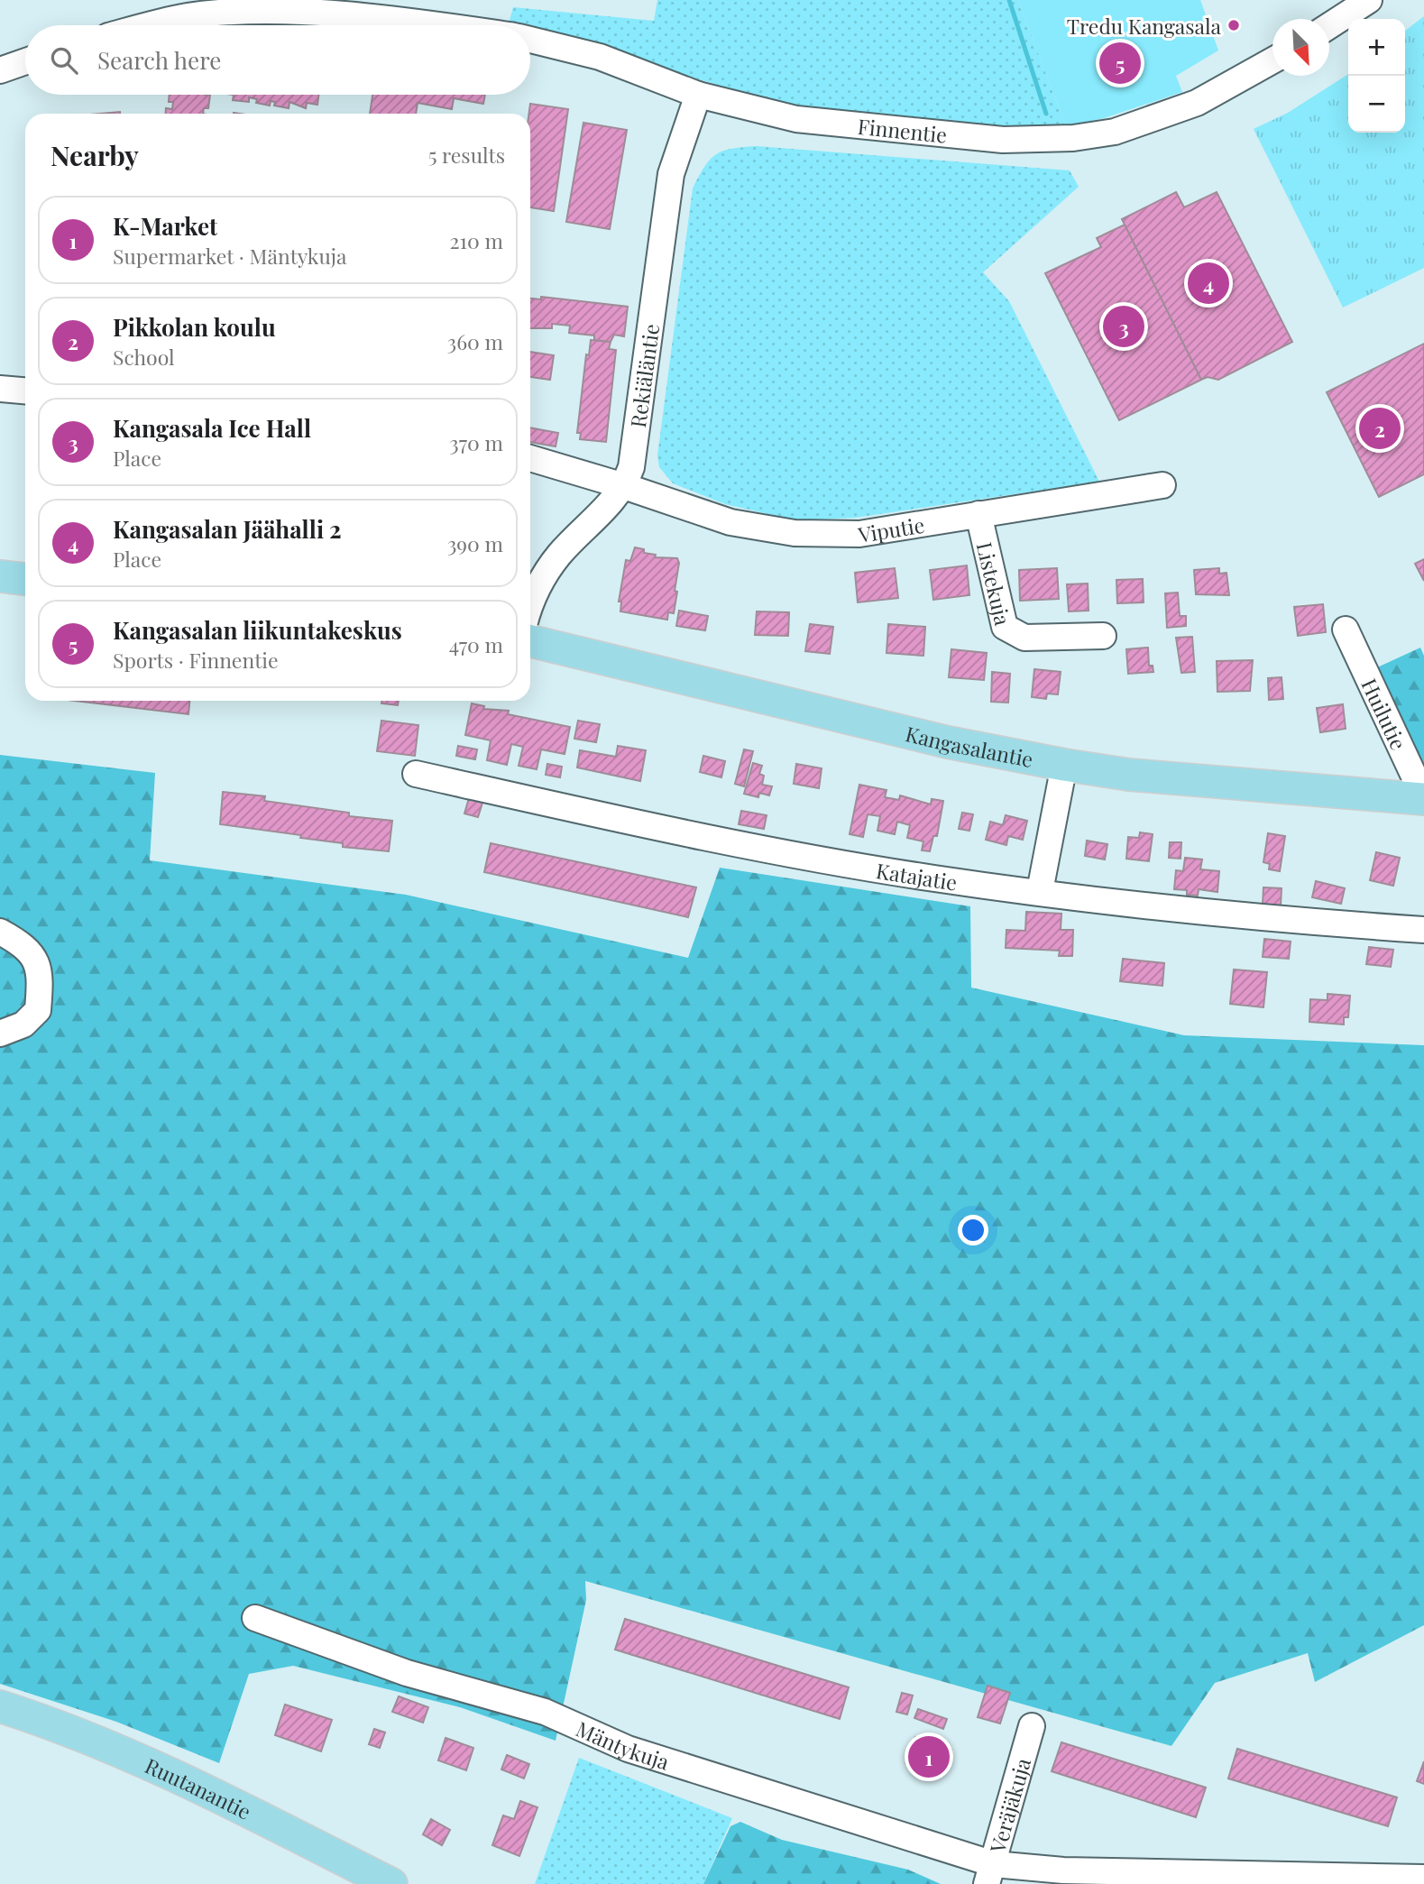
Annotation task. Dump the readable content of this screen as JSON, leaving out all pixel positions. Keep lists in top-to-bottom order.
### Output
{
  "streets": {
    "main road": ["Kangasalantie", "Ruutanantie"],
    "street": [
      "Finnentie",
      "Rekiäläntie",
      "Viputie",
      "Listekuja",
      "Huilutie",
      "Katajatie",
      "Mäntykuja",
      "Veräjäkuja"
    ]
  },
  "crossings": [
    ["Finnentie", "Rekiäläntie"],
    ["Rekiäläntie", "Viputie"],
    ["Viputie", "Listekuja"],
    ["Huilutie", "Kangasalantie"],
    ["Mäntykuja", "Veräjäkuja"]
  ],
  "places": ["Tredu Kangasala"],
  "north": "bottom right",
  "page": {
    "map_buttons": ["+", "−"],
    "search": "Search here",
    "pins": [
      "5",
      "4",
      "3",
      "2",
      "1"
    ],
    "heading": ["Nearby", "5 results"],
    "list": [
      {
        "mark": "1",
        "name": "K-Market",
        "note": "Supermarket · Mäntykuja",
        "value": "210 m"
      },
      {
        "mark": "2",
        "name": "Pikkolan koulu",
        "note": "School",
        "value": "360 m"
      },
      {
        "mark": "3",
        "name": "Kangasala Ice Hall",
        "note": "Place",
        "value": "370 m"
      },
      {
        "mark": "4",
        "name": "Kangasalan Jäähalli 2",
        "note": "Place",
        "value": "390 m"
      },
      {
        "mark": "5",
        "name": "Kangasalan liikuntakeskus",
        "note": "Sports · Finnentie",
        "value": "470 m"
      }
    ]
  }
}
